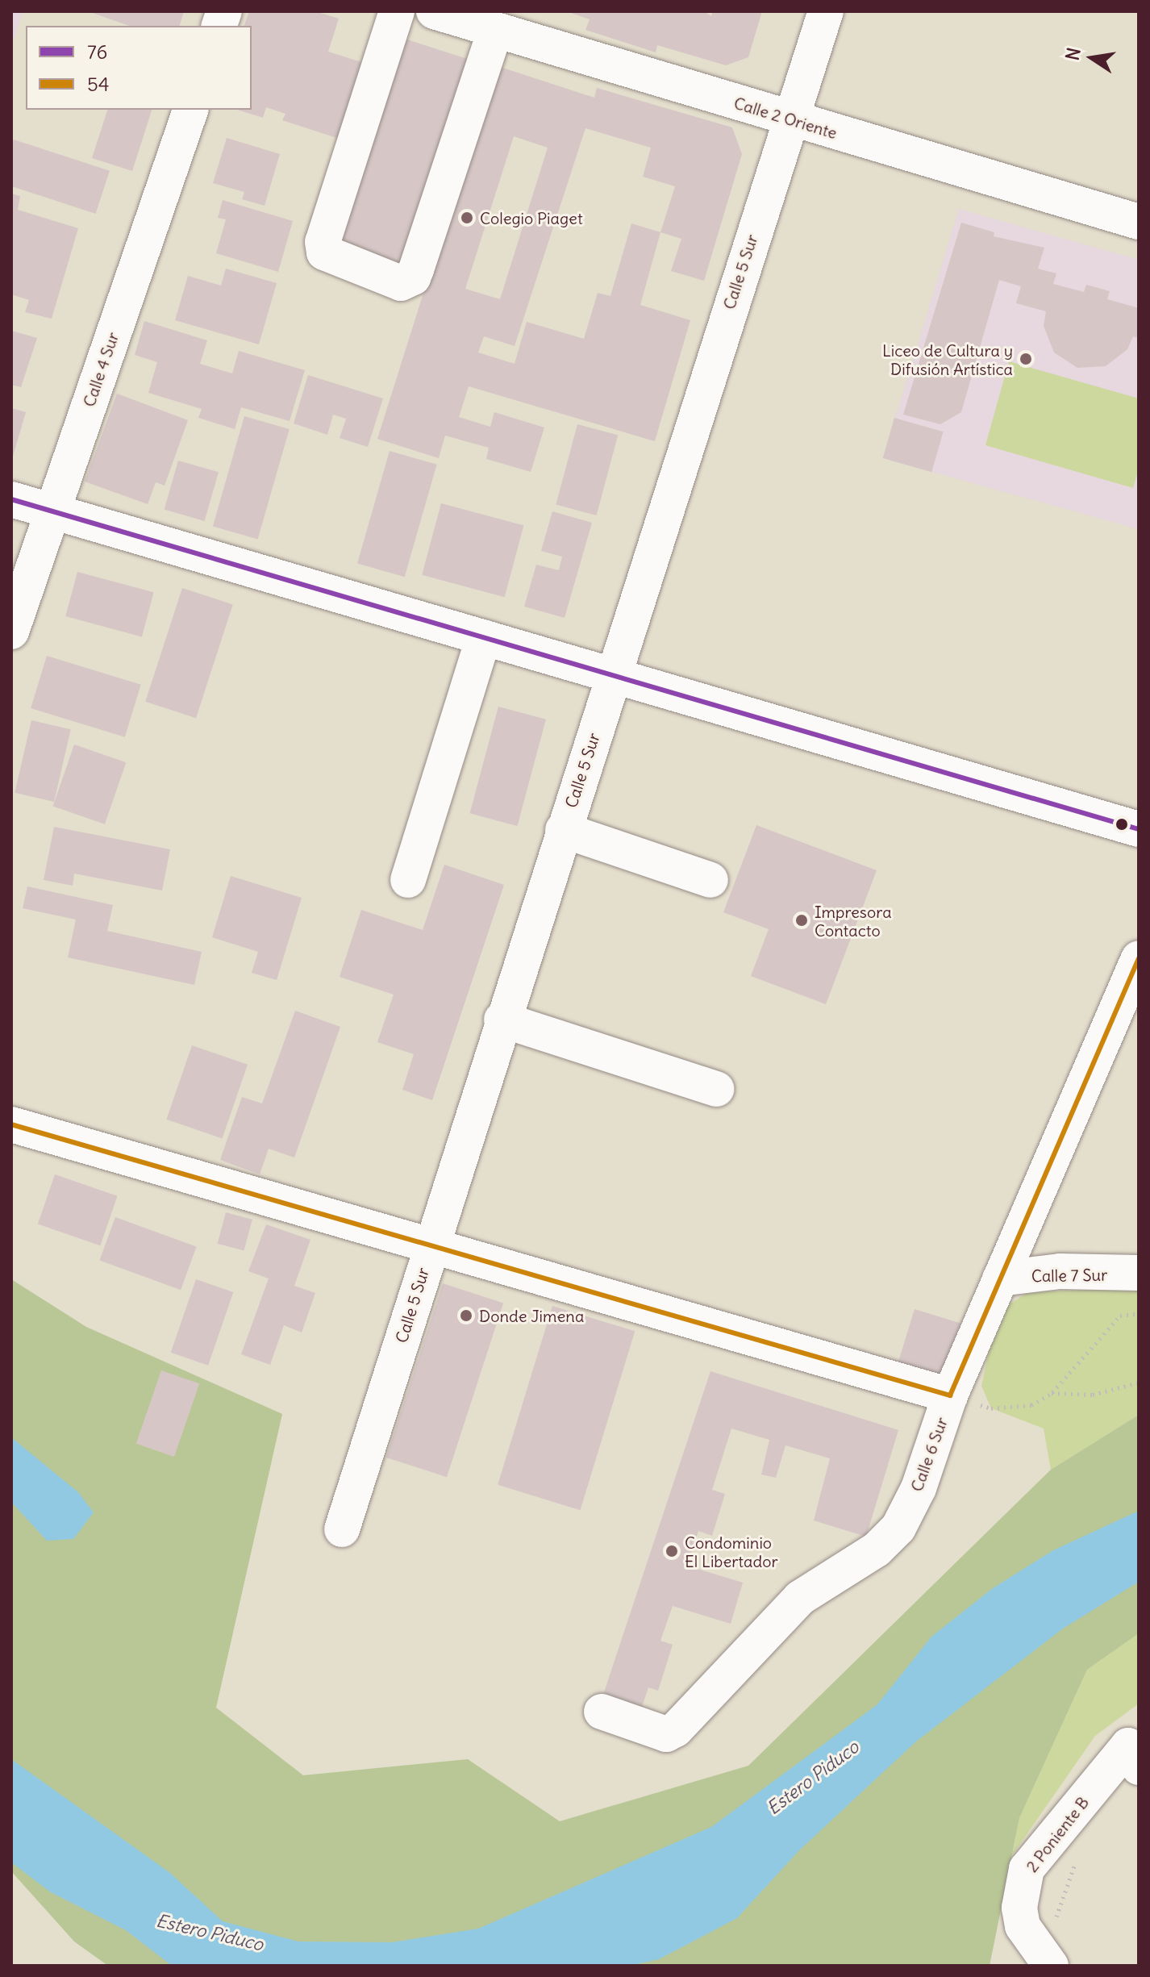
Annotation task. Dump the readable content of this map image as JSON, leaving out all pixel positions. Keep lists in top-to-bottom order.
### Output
{
  "streets": {
    "street": [
      "Calle 2 Oriente",
      "Calle 5 Sur",
      "Calle 4 Sur",
      "Calle 7 Sur",
      "Calle 6 Sur",
      "2 Poniente B"
    ]
  },
  "crossings": [
    ["Calle 2 Oriente", "Calle 5 Sur"],
    ["Calle 7 Sur", "Calle 6 Sur"]
  ],
  "water": ["Estero Piduco"],
  "places": [
    "Colegio Piaget",
    "Liceo de Cultura y Difusión Artística",
    "Impresora Contacto",
    "Donde Jimena",
    "Condominio El Libertador"
  ],
  "lines": ["transit line 76", "transit line 54"],
  "legend": ["76", "54"],
  "north": "left"
}
